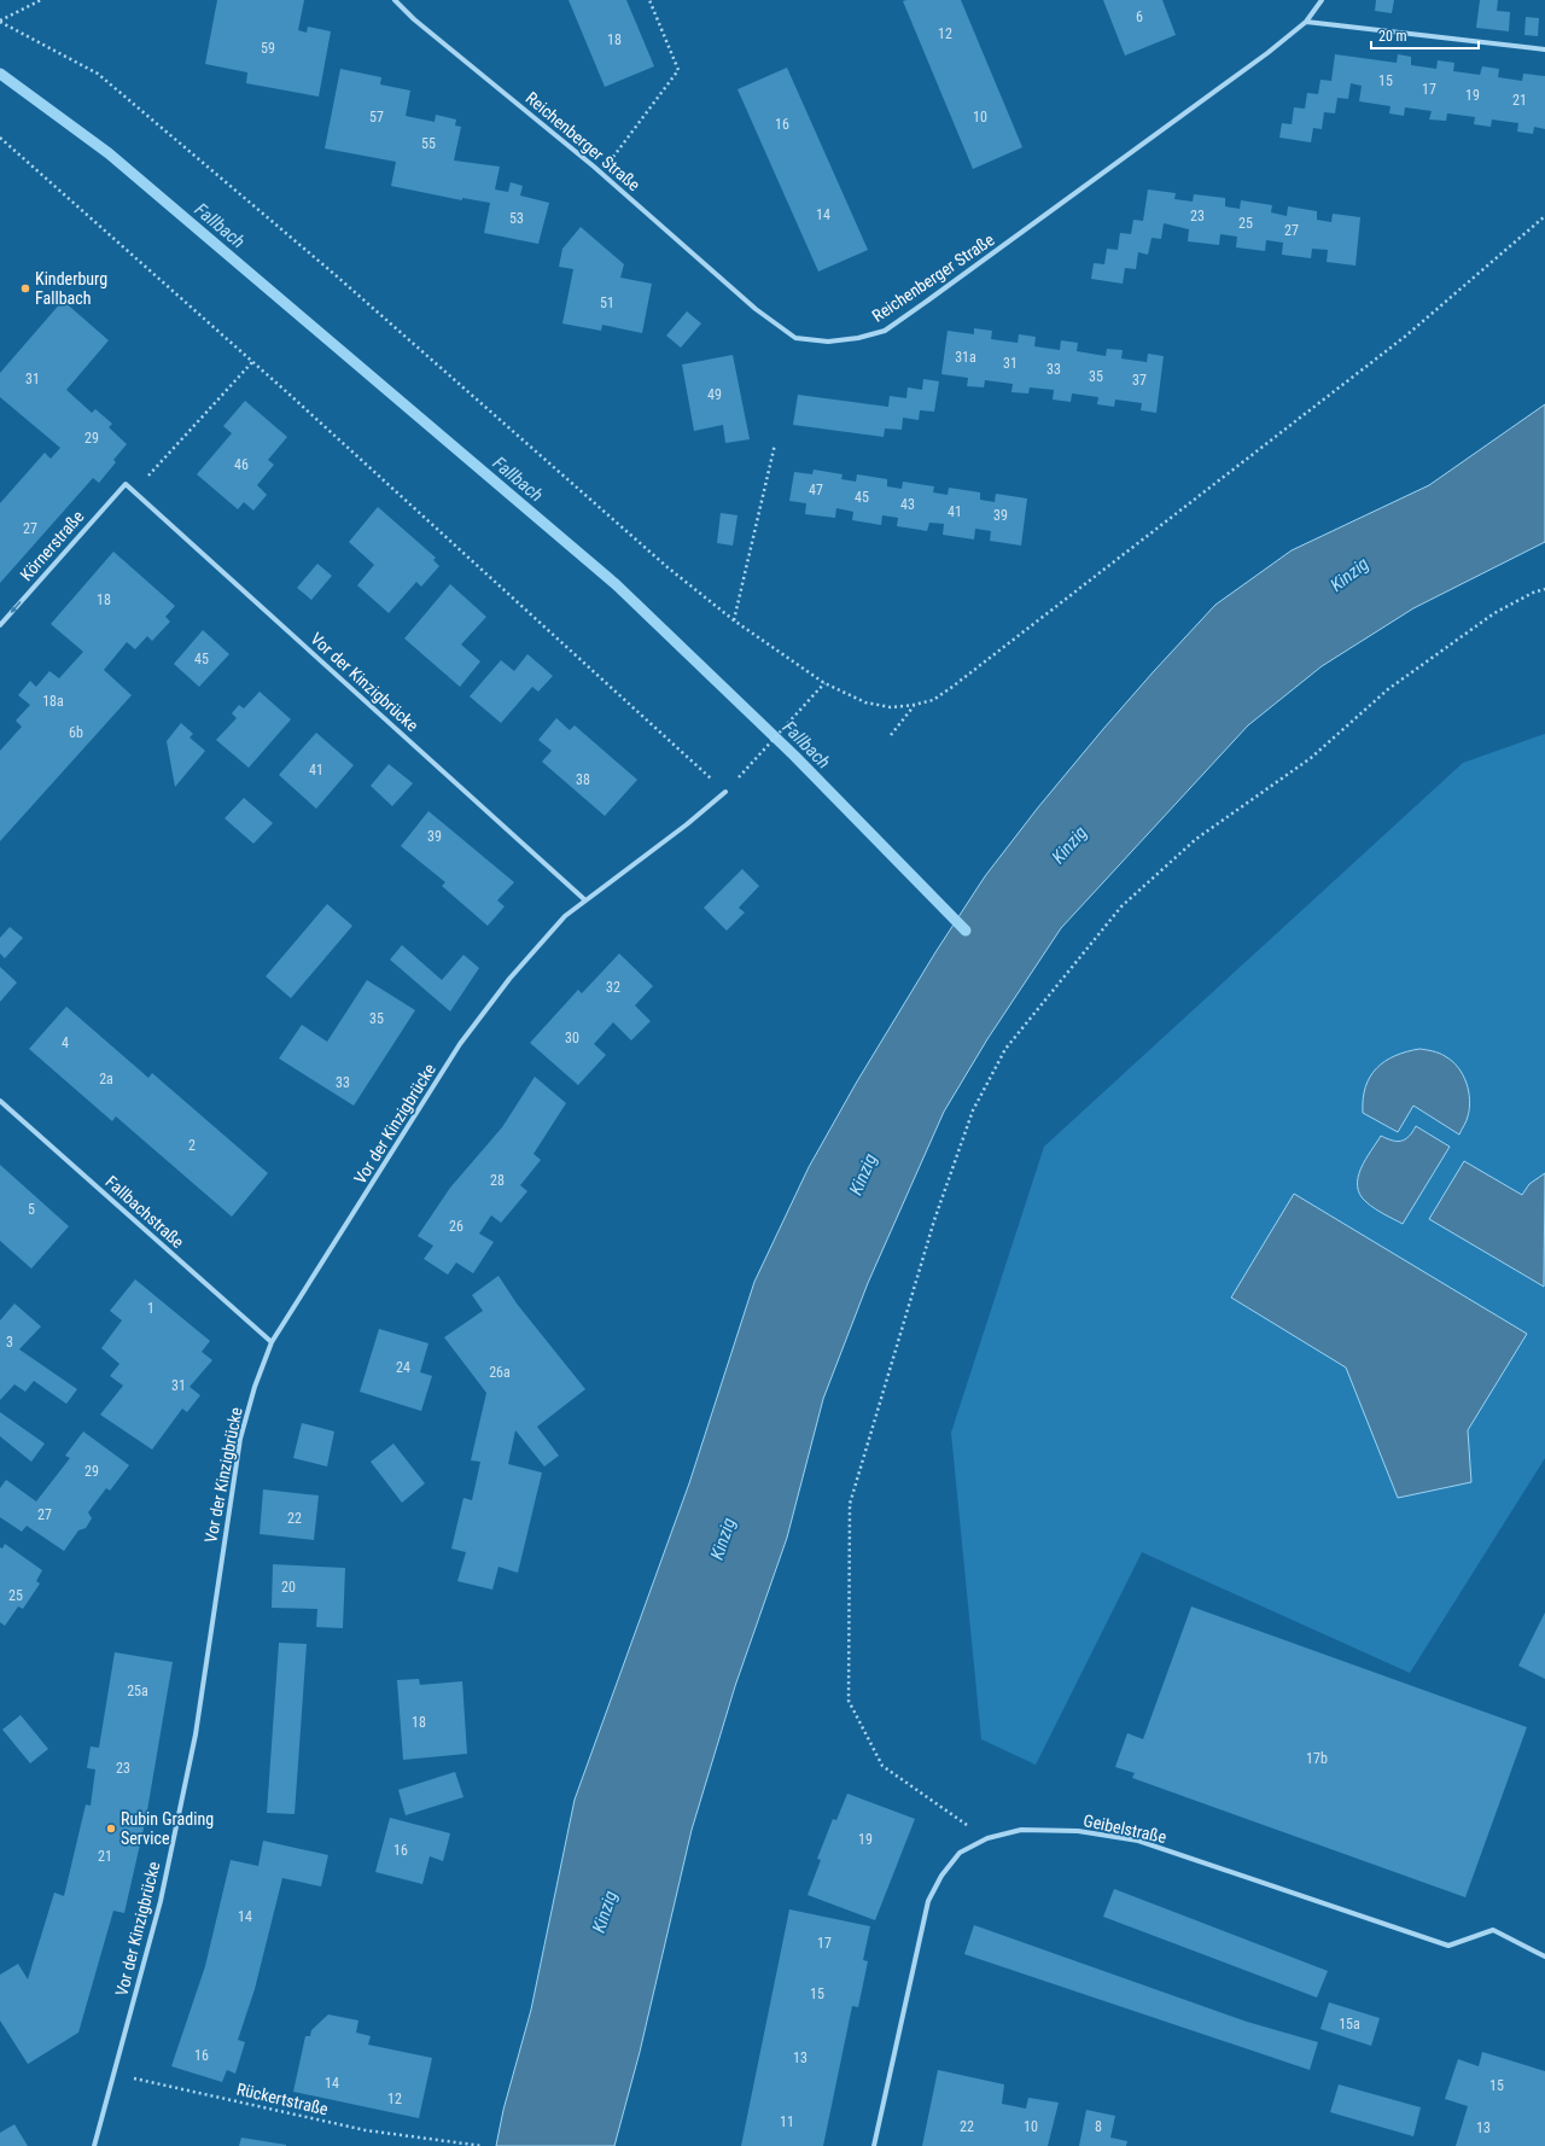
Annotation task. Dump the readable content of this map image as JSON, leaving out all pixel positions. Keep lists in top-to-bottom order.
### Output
{
  "streets": {
    "street": [
      "Reichenberger Straße",
      "Körnerstraße",
      "Vor der Kinzigbrücke",
      "Fallbachstraße",
      "Geibelstraße"
    ],
    "path": ["Rückertstraße"]
  },
  "crossings": [
    ["Körnerstraße", "Vor der Kinzigbrücke"],
    ["Vor der Kinzigbrücke", "Fallbachstraße"],
    ["Vor der Kinzigbrücke", "Rückertstraße"]
  ],
  "one_way": ["Körnerstraße"],
  "water": ["Fallbach", "Kinzig"],
  "places": ["Kinderburg Fallbach", "Rubin Grading Service"],
  "house_numbers": [
    "6",
    "12",
    "18",
    "59",
    "15",
    "17",
    "19",
    "21",
    "57",
    "10",
    "16",
    "55",
    "14",
    "23",
    "53",
    "25",
    "27",
    "51",
    "31a",
    "31",
    "33",
    "35",
    "31",
    "37",
    "49",
    "29",
    "46",
    "47",
    "45",
    "43",
    "41",
    "39",
    "27",
    "18",
    "45",
    "18a",
    "6b",
    "41",
    "38",
    "39",
    "32",
    "35",
    "30",
    "4",
    "2a",
    "33",
    "2",
    "28",
    "5",
    "26",
    "1",
    "3",
    "24",
    "26a",
    "31",
    "29",
    "27",
    "22",
    "20",
    "25",
    "25a",
    "18",
    "17b",
    "23",
    "19",
    "16",
    "21",
    "14",
    "17",
    "15",
    "15a",
    "16",
    "13",
    "14",
    "15",
    "12",
    "11",
    "22",
    "10",
    "8",
    "13"
  ],
  "scale_bar": "20 m"
}
